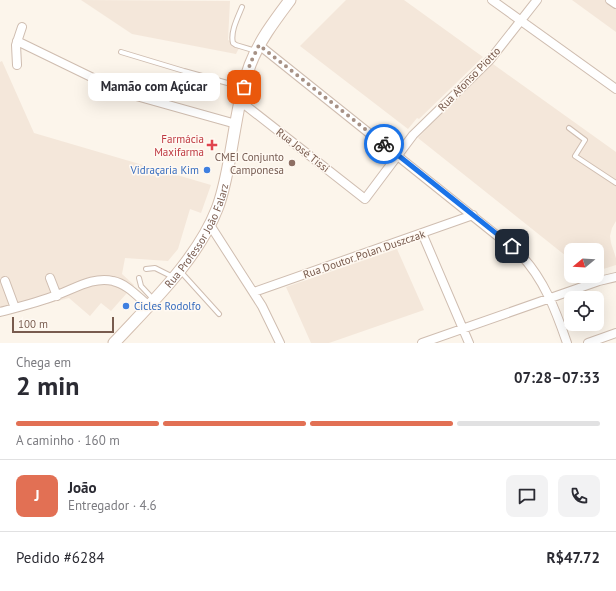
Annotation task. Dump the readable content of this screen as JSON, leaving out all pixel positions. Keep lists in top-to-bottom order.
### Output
{
  "streets": {
    "main road": ["Rua Professor João Falarz"],
    "street": ["Rua Afonso Piotto", "Rua José Tissi", "Rua Doutor Polan Duszczak"]
  },
  "crossings": [
    ["Rua Afonso Piotto", "Rua José Tissi"],
    ["Rua José Tissi", "Rua Professor João Falarz"]
  ],
  "places": {
    "other": [
      "Mamão com Açúcar",
      "CMEI Conjunto Camponesa",
      "Vidraçaria Kim",
      "Cicles Rodolfo"
    ],
    "health": ["Farmácia Maxifarma"]
  },
  "scale_bar": "100 m",
  "north": "left",
  "page": {
    "bubble": "Mamão com Açúcar",
    "scale": "100 m",
    "heading": ["2 min", "Chega em", "07:28–07:33"],
    "panel": [
      "João",
      "Entregador · 4.6",
      "Pedido #6284",
      "R$47.72"
    ],
    "bar": "A caminho · 160 m",
    "round": "J"
  }
}
